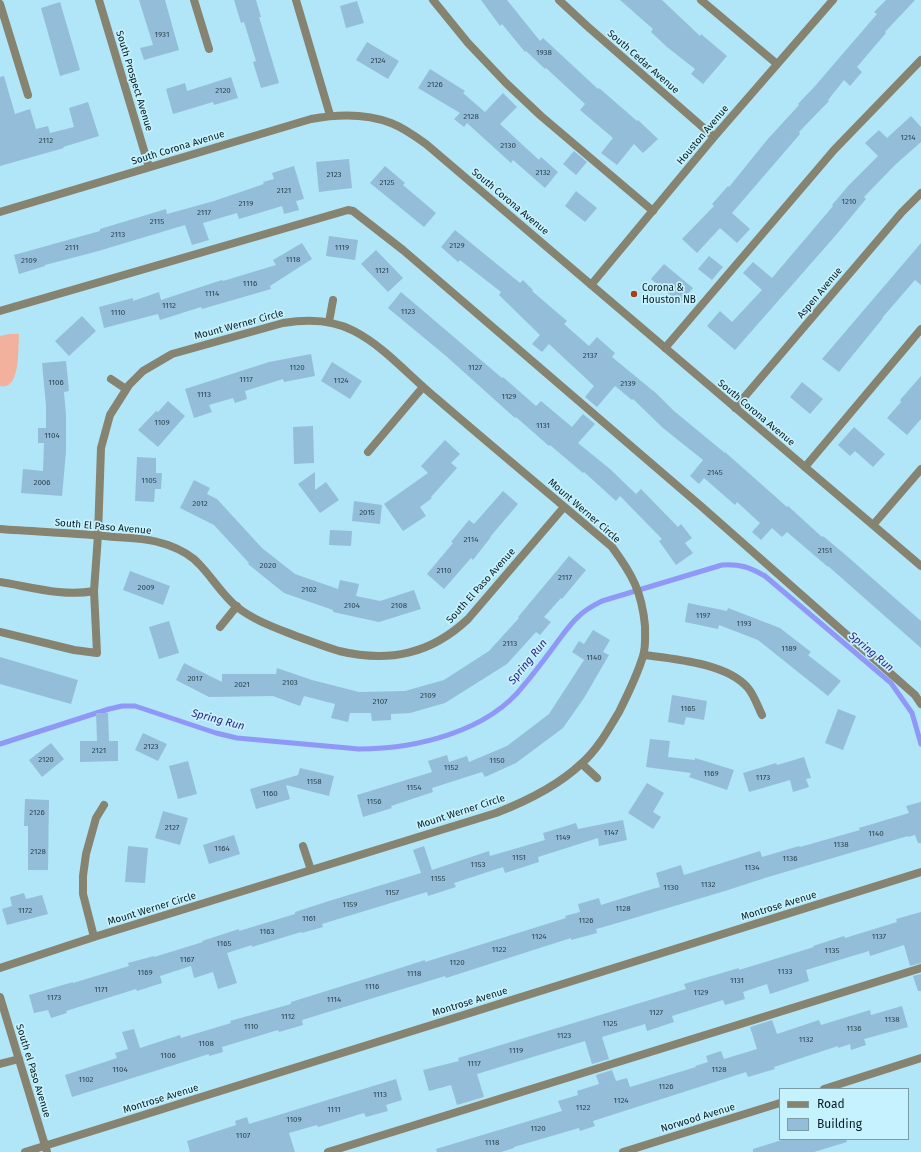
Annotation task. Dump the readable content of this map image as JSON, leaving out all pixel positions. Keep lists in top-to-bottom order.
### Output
{
  "streets": {
    "street": [
      "South Cedar Avenue",
      "South Prospect Avenue",
      "Houston Avenue",
      "South Corona Avenue",
      "Aspen Avenue",
      "Mount Werner Circle",
      "South El Paso Avenue",
      "Montrose Avenue",
      "South el Paso Avenue",
      "Norwood Avenue"
    ]
  },
  "crossings": [
    ["South Cedar Avenue", "Houston Avenue"],
    ["South Prospect Avenue", "South Corona Avenue"],
    ["Houston Avenue", "South Corona Avenue"],
    ["South Corona Avenue", "Aspen Avenue"],
    ["Mount Werner Circle", "South El Paso Avenue"],
    ["Montrose Avenue", "South el Paso Avenue"]
  ],
  "water": ["Spring Run"],
  "places": ["Corona & Houston NB"],
  "house_numbers": [
    "1931",
    "1938",
    "2124",
    "2126",
    "2120",
    "2128",
    "1214",
    "2112",
    "2130",
    "2132",
    "2123",
    "2125",
    "2121",
    "1210",
    "2119",
    "2117",
    "2115",
    "2113",
    "2129",
    "2111",
    "1119",
    "1118",
    "2109",
    "1121",
    "1116",
    "1114",
    "1112",
    "1123",
    "1110",
    "2137",
    "1120",
    "1127",
    "1117",
    "1124",
    "1106",
    "2139",
    "1113",
    "1129",
    "1109",
    "1131",
    "1104",
    "2145",
    "1105",
    "2006",
    "2012",
    "2015",
    "2114",
    "2151",
    "2020",
    "2110",
    "2117",
    "2009",
    "2102",
    "2104",
    "2108",
    "1197",
    "1193",
    "2113",
    "1189",
    "1140",
    "2017",
    "2103",
    "2021",
    "2109",
    "2107",
    "1165",
    "2123",
    "2121",
    "2120",
    "1150",
    "1152",
    "1169",
    "1173",
    "1158",
    "1154",
    "1160",
    "1156",
    "2126",
    "2127",
    "1147",
    "1140",
    "1149",
    "1138",
    "1164",
    "2128",
    "1151",
    "1136",
    "1153",
    "1134",
    "1155",
    "1132",
    "1130",
    "1157",
    "1159",
    "1128",
    "1172",
    "1161",
    "1126",
    "1163",
    "1124",
    "1137",
    "1165",
    "1122",
    "1135",
    "1167",
    "1120",
    "1133",
    "1169",
    "1118",
    "1131",
    "1116",
    "1171",
    "1129",
    "1173",
    "1114",
    "1127",
    "1112",
    "1138",
    "1125",
    "1110",
    "1136",
    "1123",
    "1132",
    "1108",
    "1119",
    "1106",
    "1117",
    "1104",
    "1128",
    "1102",
    "1126",
    "1113",
    "1124",
    "1122",
    "1111",
    "1109",
    "1120",
    "1107",
    "1118"
  ],
  "legend": ["Road", "Building"]
}
